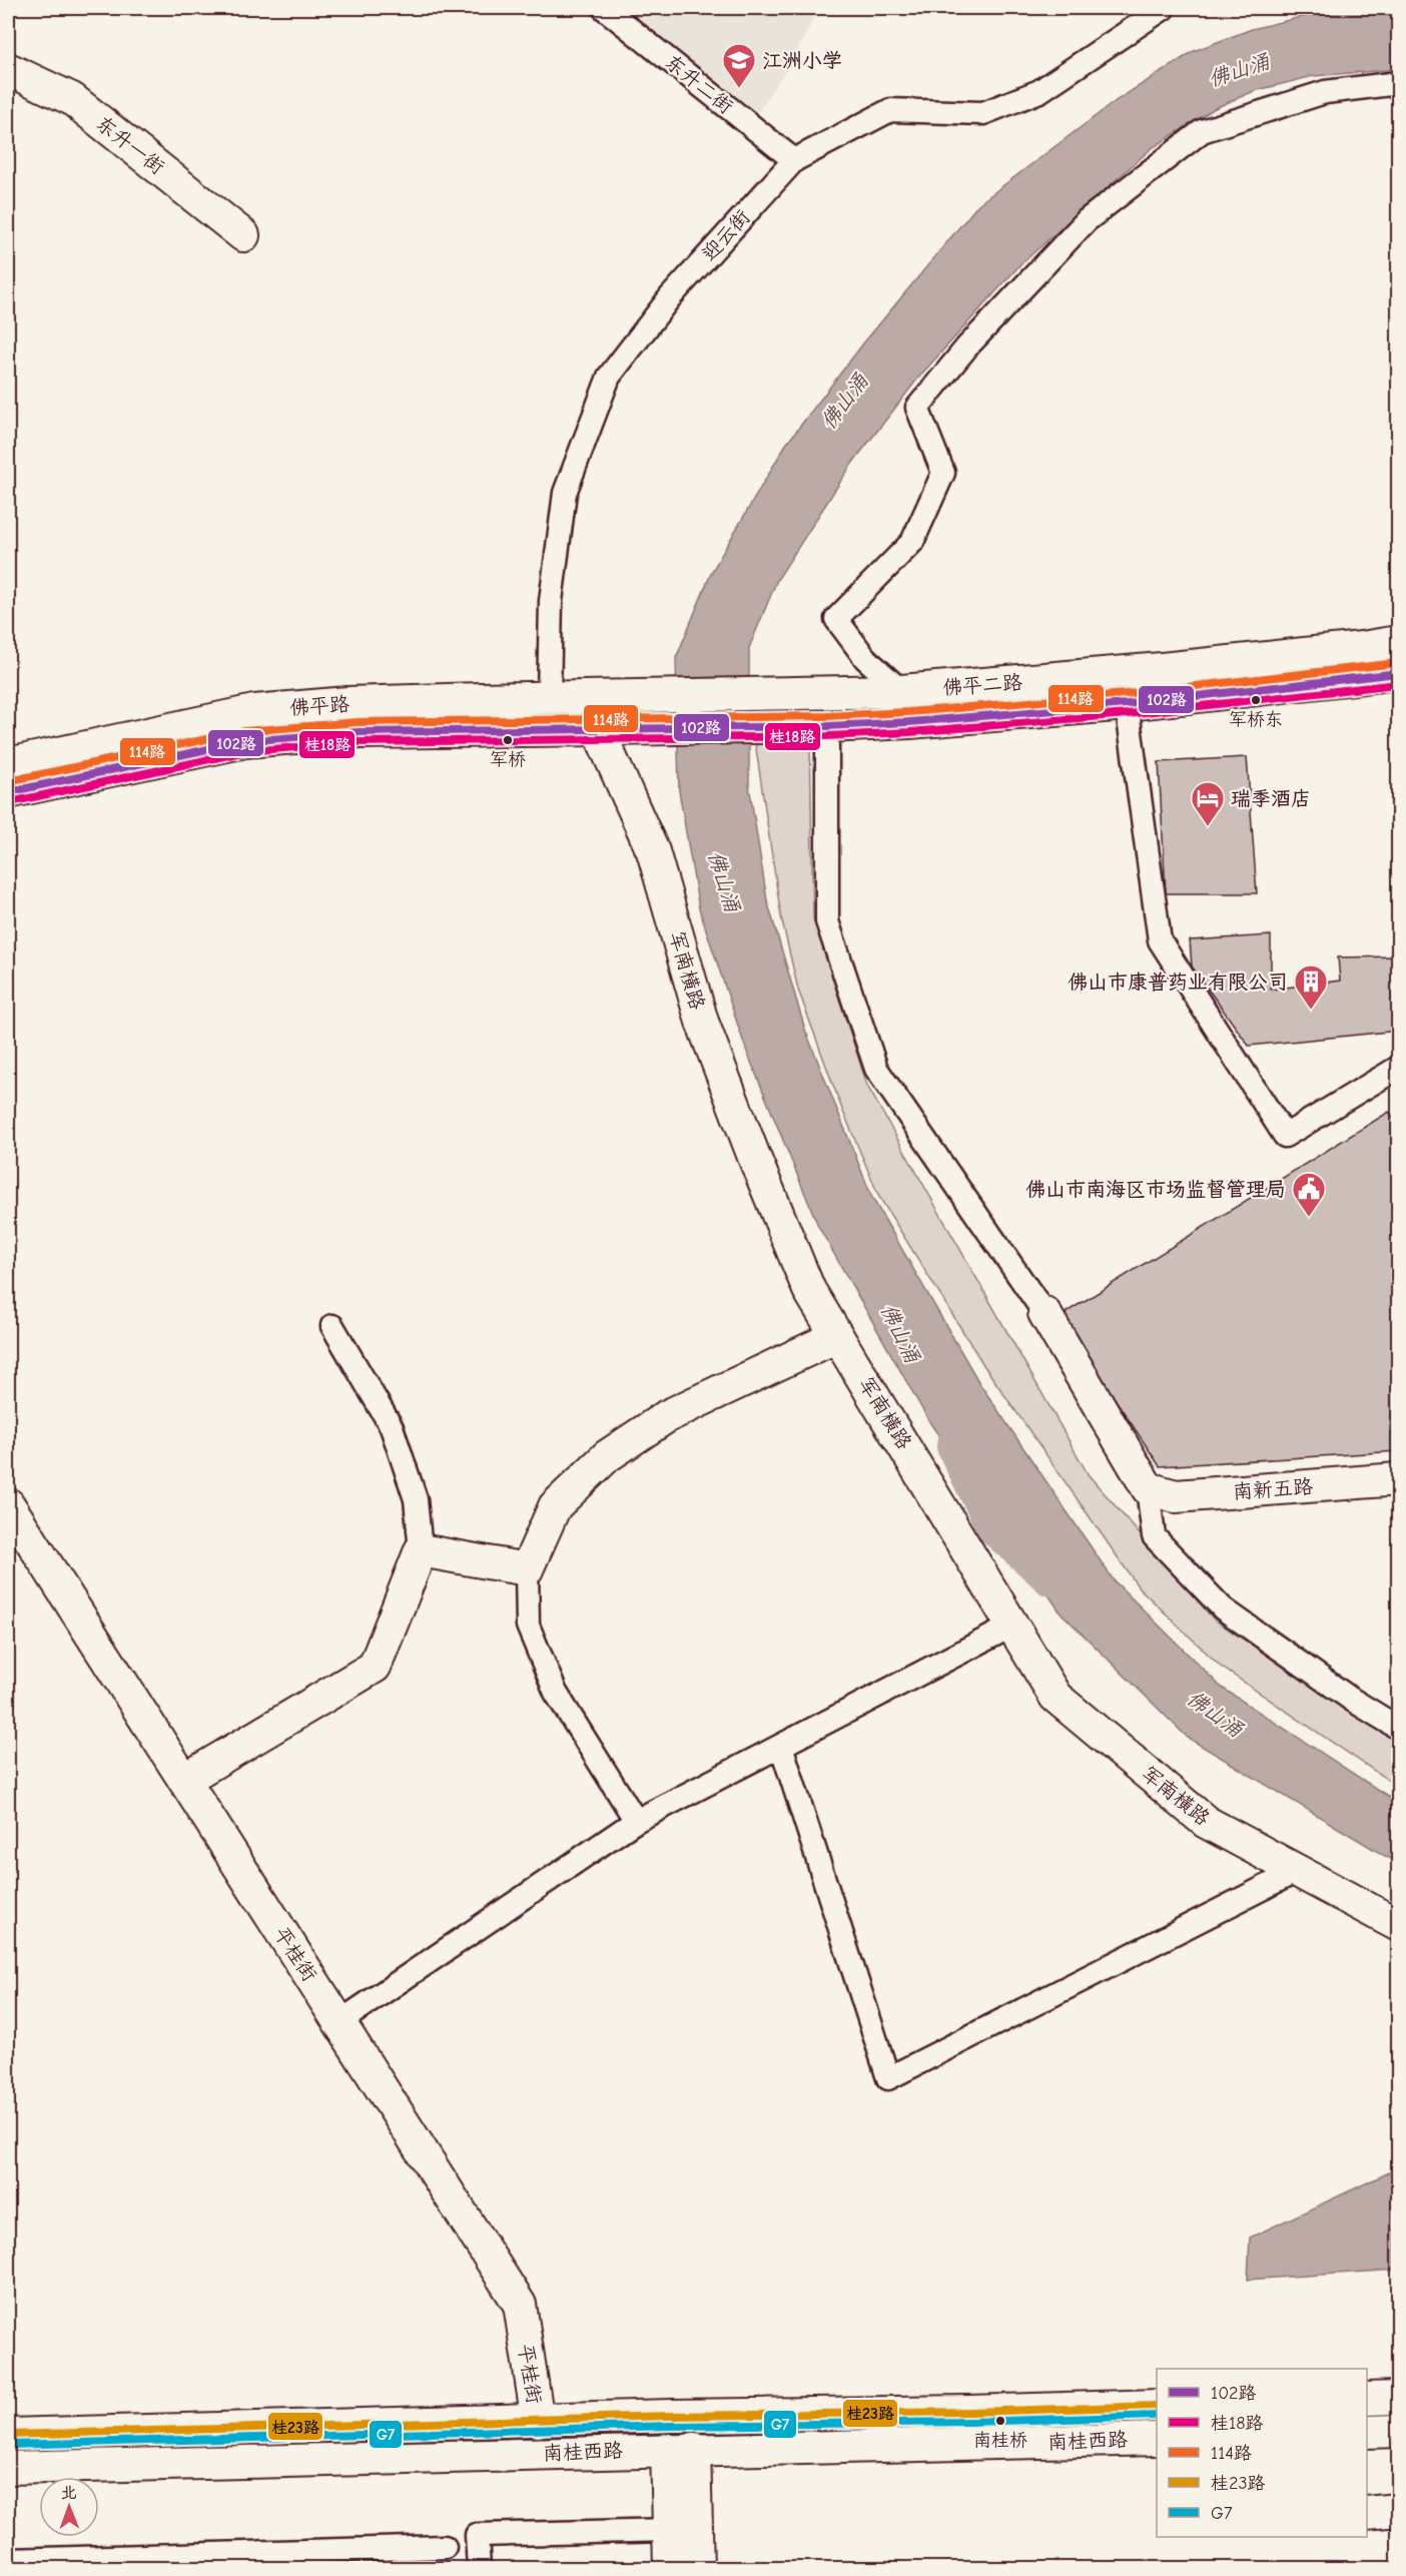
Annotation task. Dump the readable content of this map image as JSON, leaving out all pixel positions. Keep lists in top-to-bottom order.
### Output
{
  "streets": {
    "main road": [
      "东升一街",
      "佛平二路",
      "佛平路",
      "军南横路",
      "南新五路",
      "平桂街",
      "南桂西路"
    ],
    "street": ["东升二街", "迎云街"]
  },
  "crossings": [
    ["东升二街", "迎云街"],
    ["迎云街", "佛平路"],
    ["佛平二路", "佛平路"],
    ["佛平路", "军南横路"],
    ["平桂街", "南桂西路"]
  ],
  "water": ["佛山涌"],
  "places": {
    "school or university": ["江洲小学"],
    "other": ["军桥东", "军桥", "南桂桥"],
    "hotel": ["瑞季酒店"],
    "building": ["佛山市康普药业有限公司"],
    "public building": ["佛山市南海区市场监督管理局"]
  },
  "lines": [
    "transit line 114路",
    "transit line 102路",
    "transit line 桂18路",
    "transit line 桂23路",
    "transit line G7"
  ],
  "legend": [
    "102路",
    "桂18路",
    "114路",
    "桂23路",
    "G7"
  ],
  "north": "top"
}
